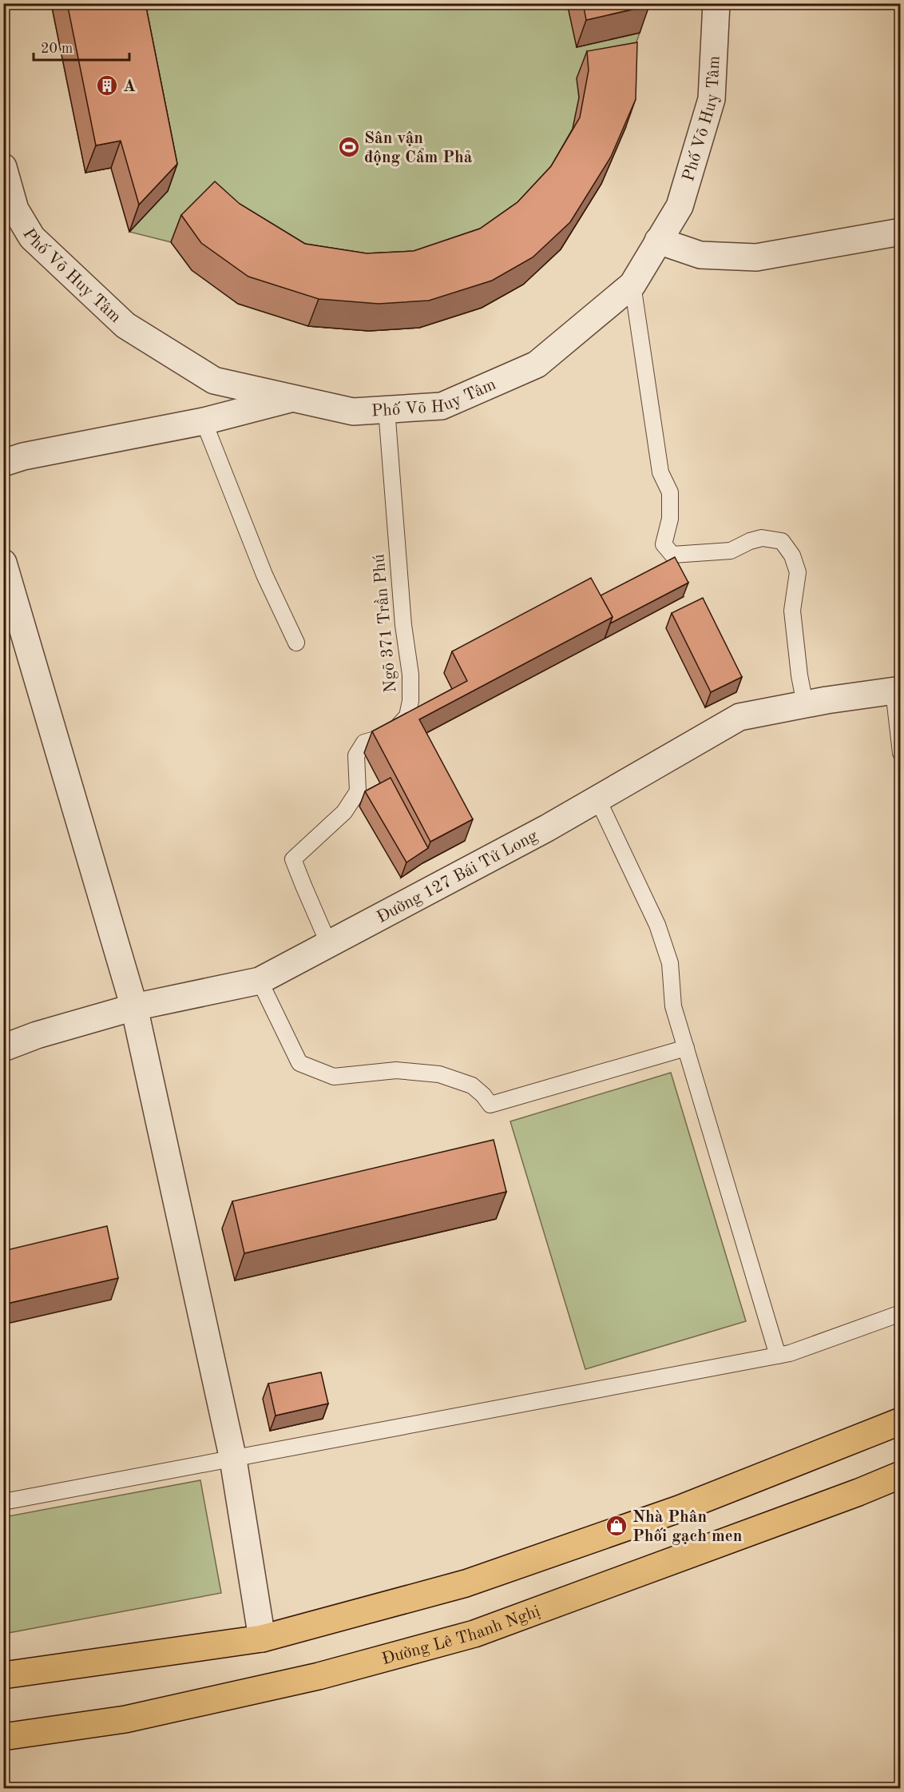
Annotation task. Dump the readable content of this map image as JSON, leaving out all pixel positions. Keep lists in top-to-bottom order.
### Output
{
  "streets": {
    "highway": ["Đường Lê Thanh Nghị"],
    "street": ["Phố Võ Huy Tâm", "Đường 127 Bái Tử Long"],
    "lane": ["Ngõ 371 Trần Phú"]
  },
  "crossings": [
    ["Phố Võ Huy Tâm", "Ngõ 371 Trần Phú"],
    ["Ngõ 371 Trần Phú", "Đường 127 Bái Tử Long"]
  ],
  "places": {
    "building": ["A"],
    "sports": ["Sân vận động Cẩm Phả"],
    "shop": ["Nhà Phân Phối gạch men"]
  },
  "scale_bar": "20 m"
}
